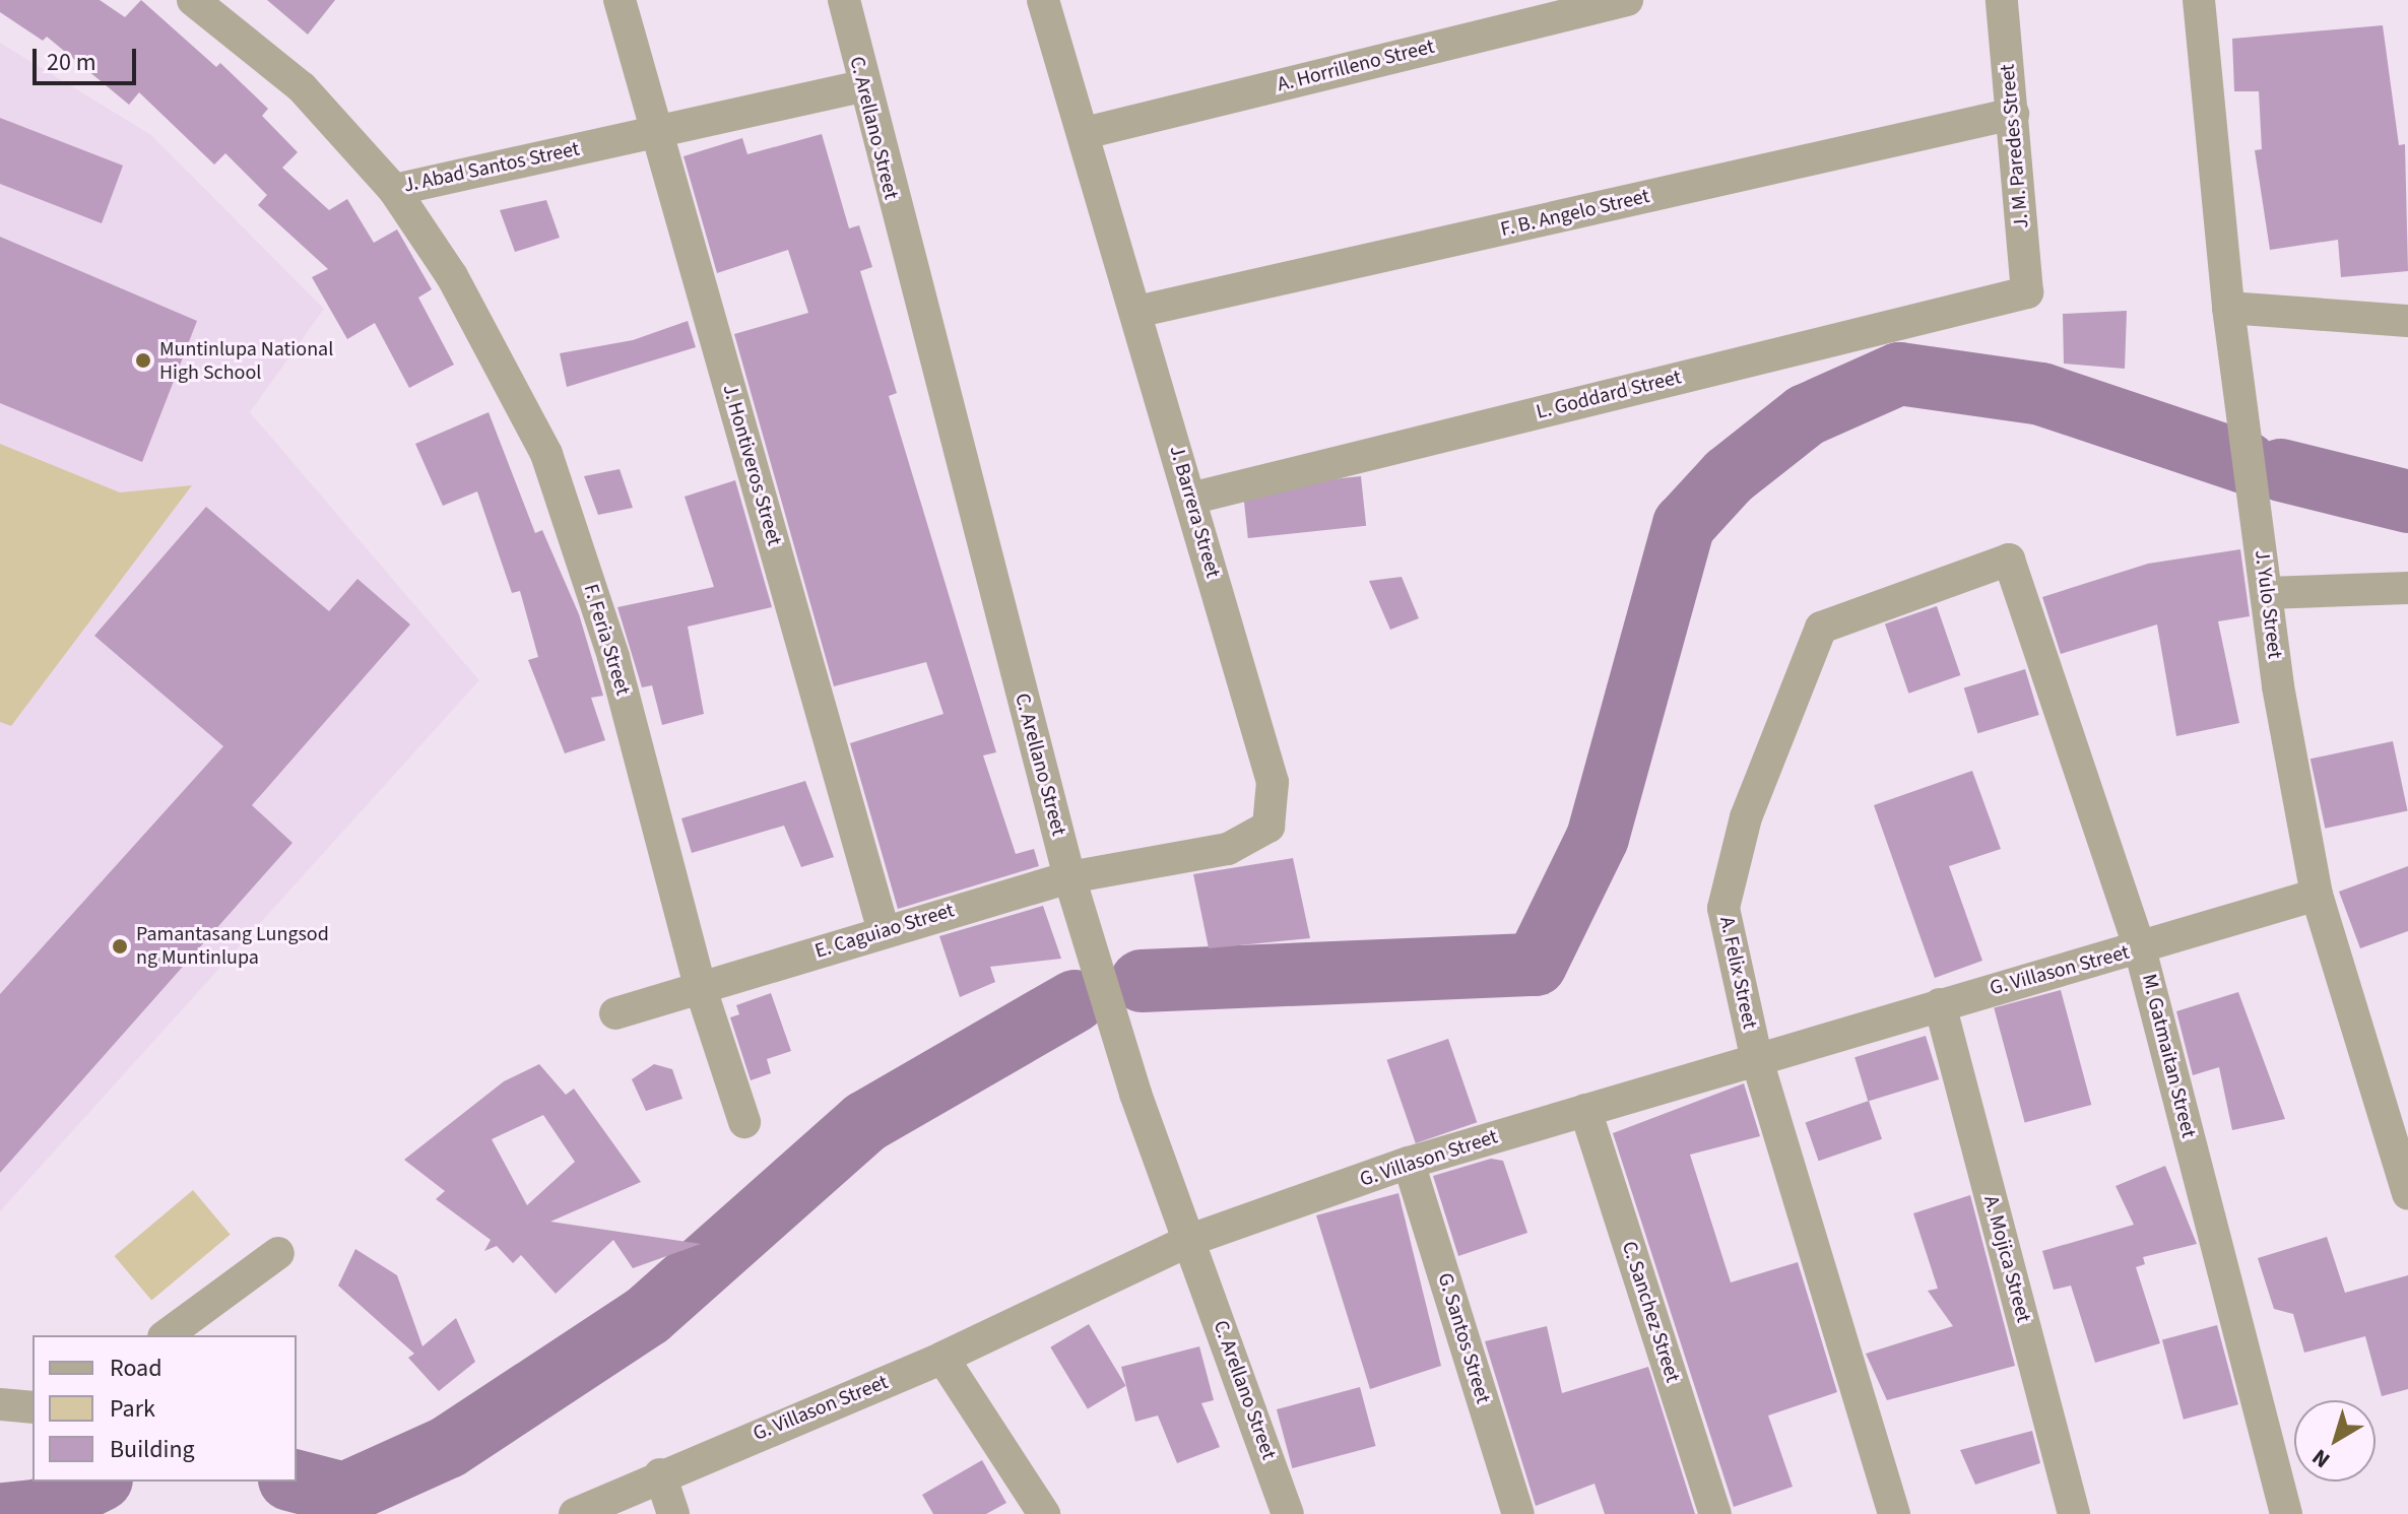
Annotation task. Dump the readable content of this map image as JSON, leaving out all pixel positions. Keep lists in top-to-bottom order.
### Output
{
  "streets": {
    "street": [
      "A. Horrilleno Street",
      "C. Arellano Street",
      "J. M. Paredes Street",
      "J. Abad Santos Street",
      "F. B. Angelo Street",
      "L. Goddard Street",
      "J. Hontiveros Street",
      "J. Barrera Street",
      "J. Yulo Street",
      "F. Feria Street",
      "E. Caguiao Street",
      "G. Villason Street",
      "A. Felix Street",
      "M. Gatmaitan Street",
      "A. Mojica Street",
      "C. Sanchez Street",
      "G. Santos Street"
    ]
  },
  "crossings": [
    ["A. Horrilleno Street", "J. Barrera Street"],
    ["C. Arellano Street", "J. Abad Santos Street"],
    ["C. Arellano Street", "J. Barrera Street"],
    ["C. Arellano Street", "E. Caguiao Street"],
    ["C. Arellano Street", "G. Villason Street"],
    ["J. M. Paredes Street", "F. B. Angelo Street"],
    ["J. M. Paredes Street", "L. Goddard Street"],
    ["J. Abad Santos Street", "J. Hontiveros Street"],
    ["J. Abad Santos Street", "F. Feria Street"],
    ["F. B. Angelo Street", "J. Barrera Street"],
    ["L. Goddard Street", "J. Barrera Street"],
    ["J. Hontiveros Street", "E. Caguiao Street"],
    ["J. Barrera Street", "E. Caguiao Street"],
    ["J. Yulo Street", "G. Villason Street"],
    ["F. Feria Street", "E. Caguiao Street"],
    ["G. Villason Street", "A. Felix Street"],
    ["G. Villason Street", "M. Gatmaitan Street"],
    ["G. Villason Street", "A. Mojica Street"],
    ["G. Villason Street", "C. Sanchez Street"],
    ["G. Villason Street", "G. Santos Street"],
    ["A. Felix Street", "M. Gatmaitan Street"]
  ],
  "places": ["Muntinlupa National High School", "Pamantasang Lungsod ng Muntinlupa"],
  "legend": ["Road", "Park", "Building"],
  "scale_bar": "20 m",
  "north": "bottom left"
}
